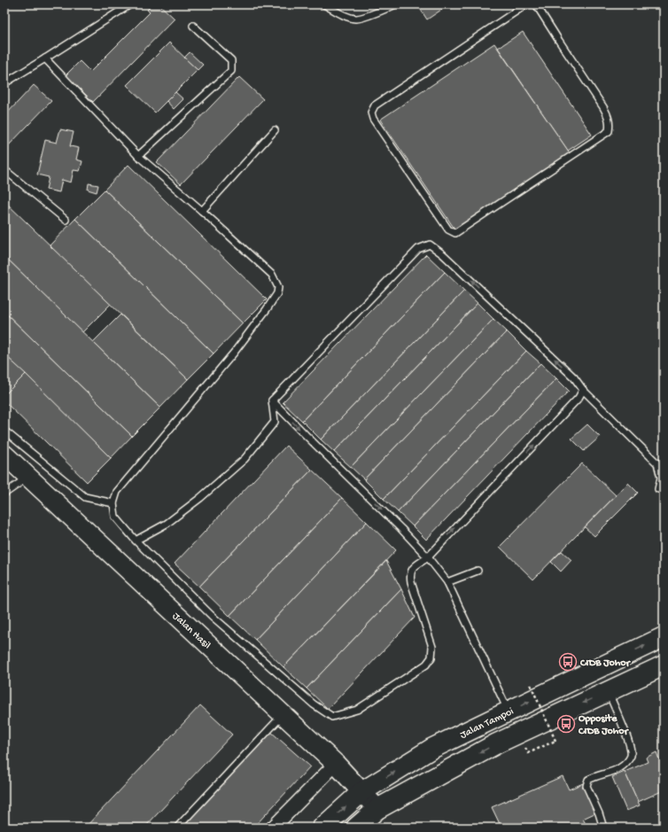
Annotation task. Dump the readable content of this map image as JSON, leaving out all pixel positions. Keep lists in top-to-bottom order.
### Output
{
  "streets": {
    "main road": ["Jalan Tampoi"],
    "street": ["Jalan Hasil"]
  },
  "crossings": [
    ["Jalan Hasil", "Jalan Tampoi"]
  ],
  "places": {
    "bus stop": ["CIDB Johor", "Opposite CIDB Johor"]
  }
}
